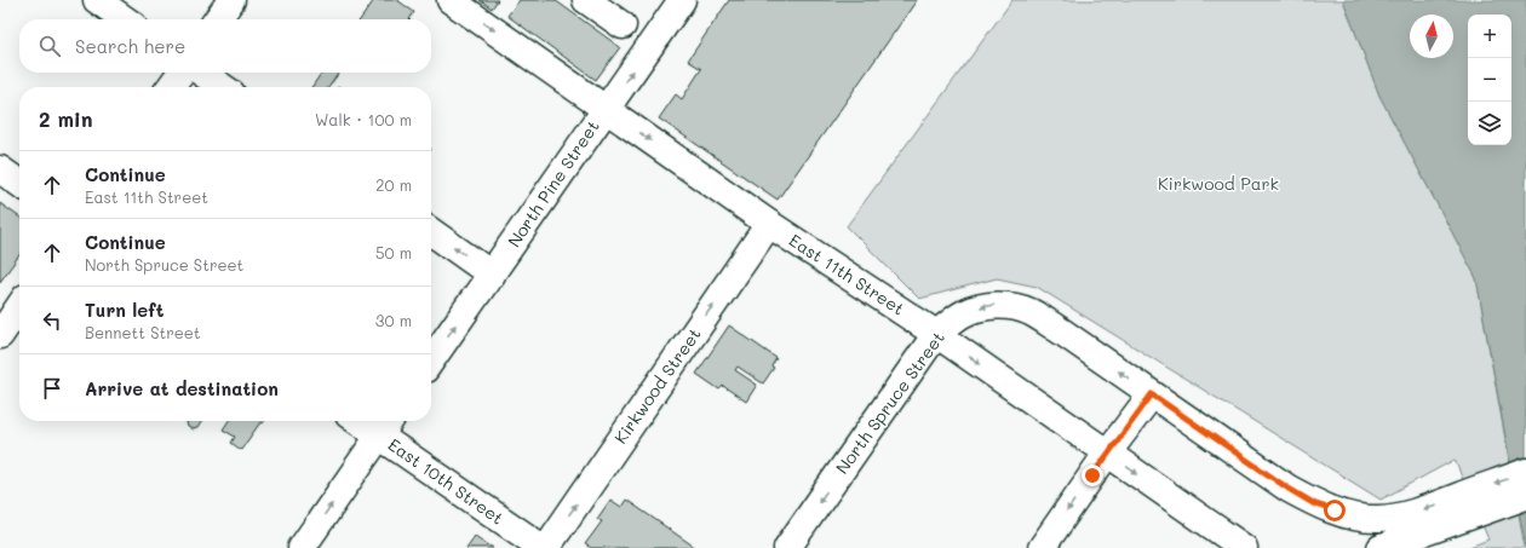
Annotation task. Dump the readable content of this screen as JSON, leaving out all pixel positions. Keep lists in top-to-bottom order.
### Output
{
  "streets": {
    "main road": [
      "North Pine Street",
      "East 11th Street",
      "Kirkwood Street",
      "North Spruce Street",
      "East 10th Street"
    ]
  },
  "crossings": [
    ["North Pine Street", "East 11th Street"],
    ["East 11th Street", "Kirkwood Street"],
    ["East 11th Street", "North Spruce Street"]
  ],
  "one_way": ["North Pine Street", "East 11th Street", "Kirkwood Street"],
  "parks": ["Kirkwood Park"],
  "north": "top",
  "page": {
    "map_buttons": ["+", "−"],
    "search": "Search here",
    "heading": ["2 min", "Walk · 100 m"],
    "list": [
      ["Continue", "East 11th Street", "20 m"],
      ["Continue", "North Spruce Street", "50 m"],
      ["Turn left", "Bennett Street", "30 m"],
      "Arrive at destination"
    ]
  }
}
